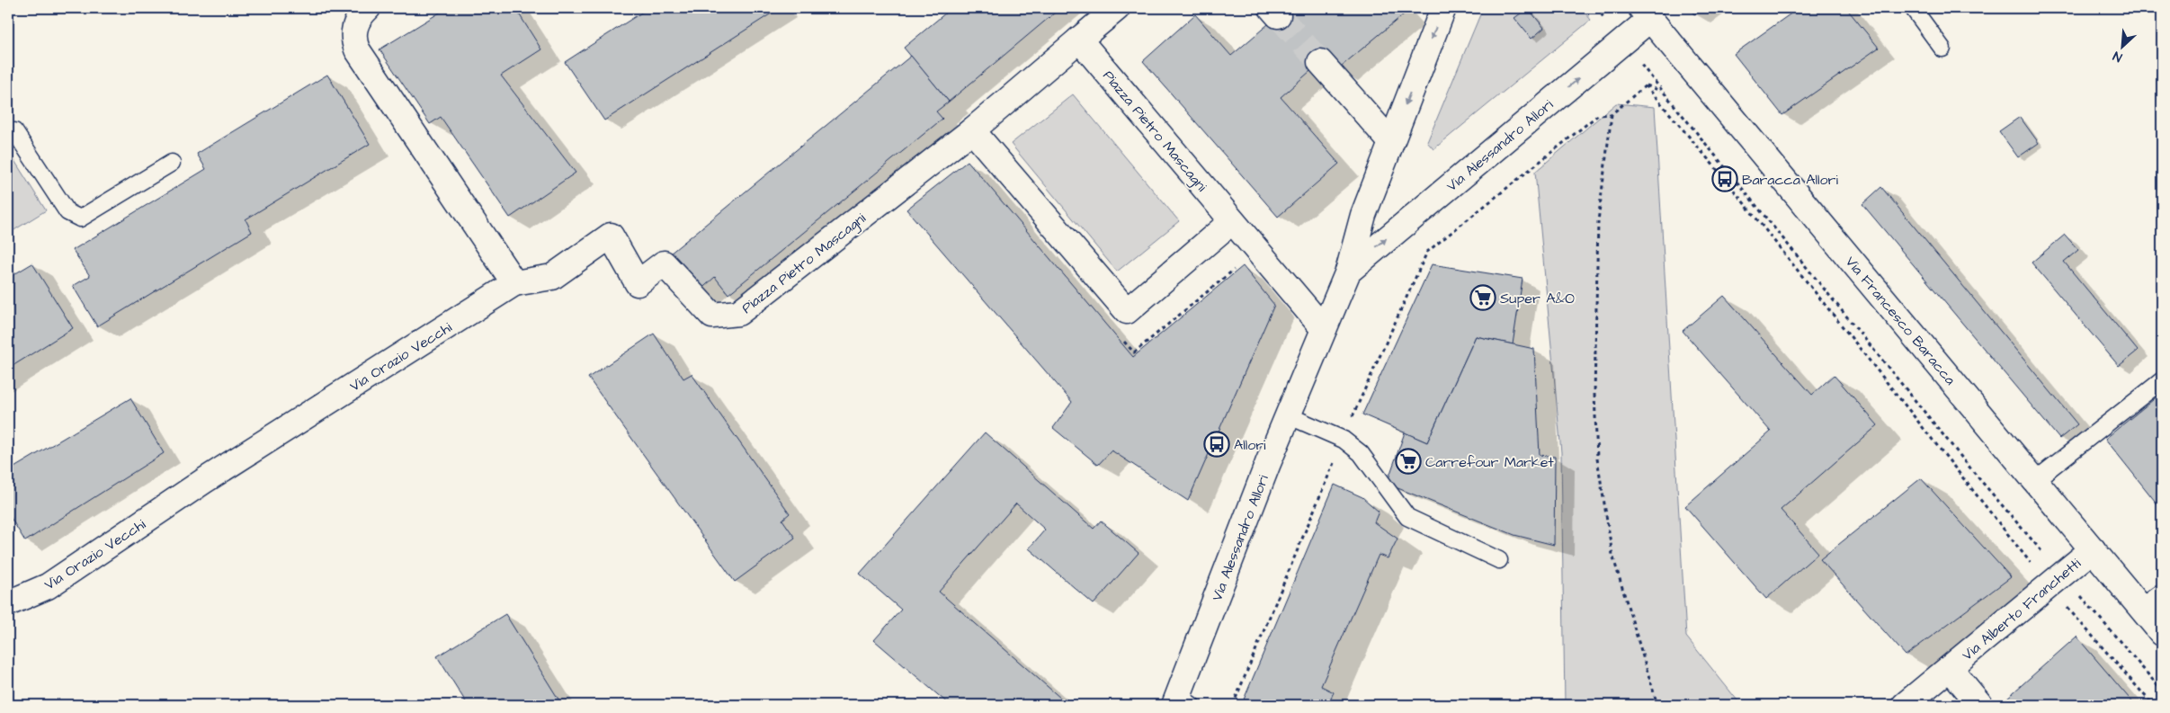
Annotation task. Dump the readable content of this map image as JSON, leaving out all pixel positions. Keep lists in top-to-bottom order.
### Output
{
  "streets": {
    "street": [
      "Piazza Pietro Mascagni",
      "Via Alessandro Allori",
      "Via Francesco Baracca",
      "Via Orazio Vecchi",
      "Via Alberto Franchetti"
    ]
  },
  "crossings": [
    ["Piazza Pietro Mascagni", "Via Alessandro Allori"],
    ["Piazza Pietro Mascagni", "Via Orazio Vecchi"],
    ["Via Alessandro Allori", "Via Francesco Baracca"],
    ["Via Francesco Baracca", "Via Alberto Franchetti"]
  ],
  "places": {
    "bus stop": ["Baracca Allori", "Allori"],
    "supermarket": ["Super A&O", "Carrefour Market"]
  },
  "north": "bottom left"
}
